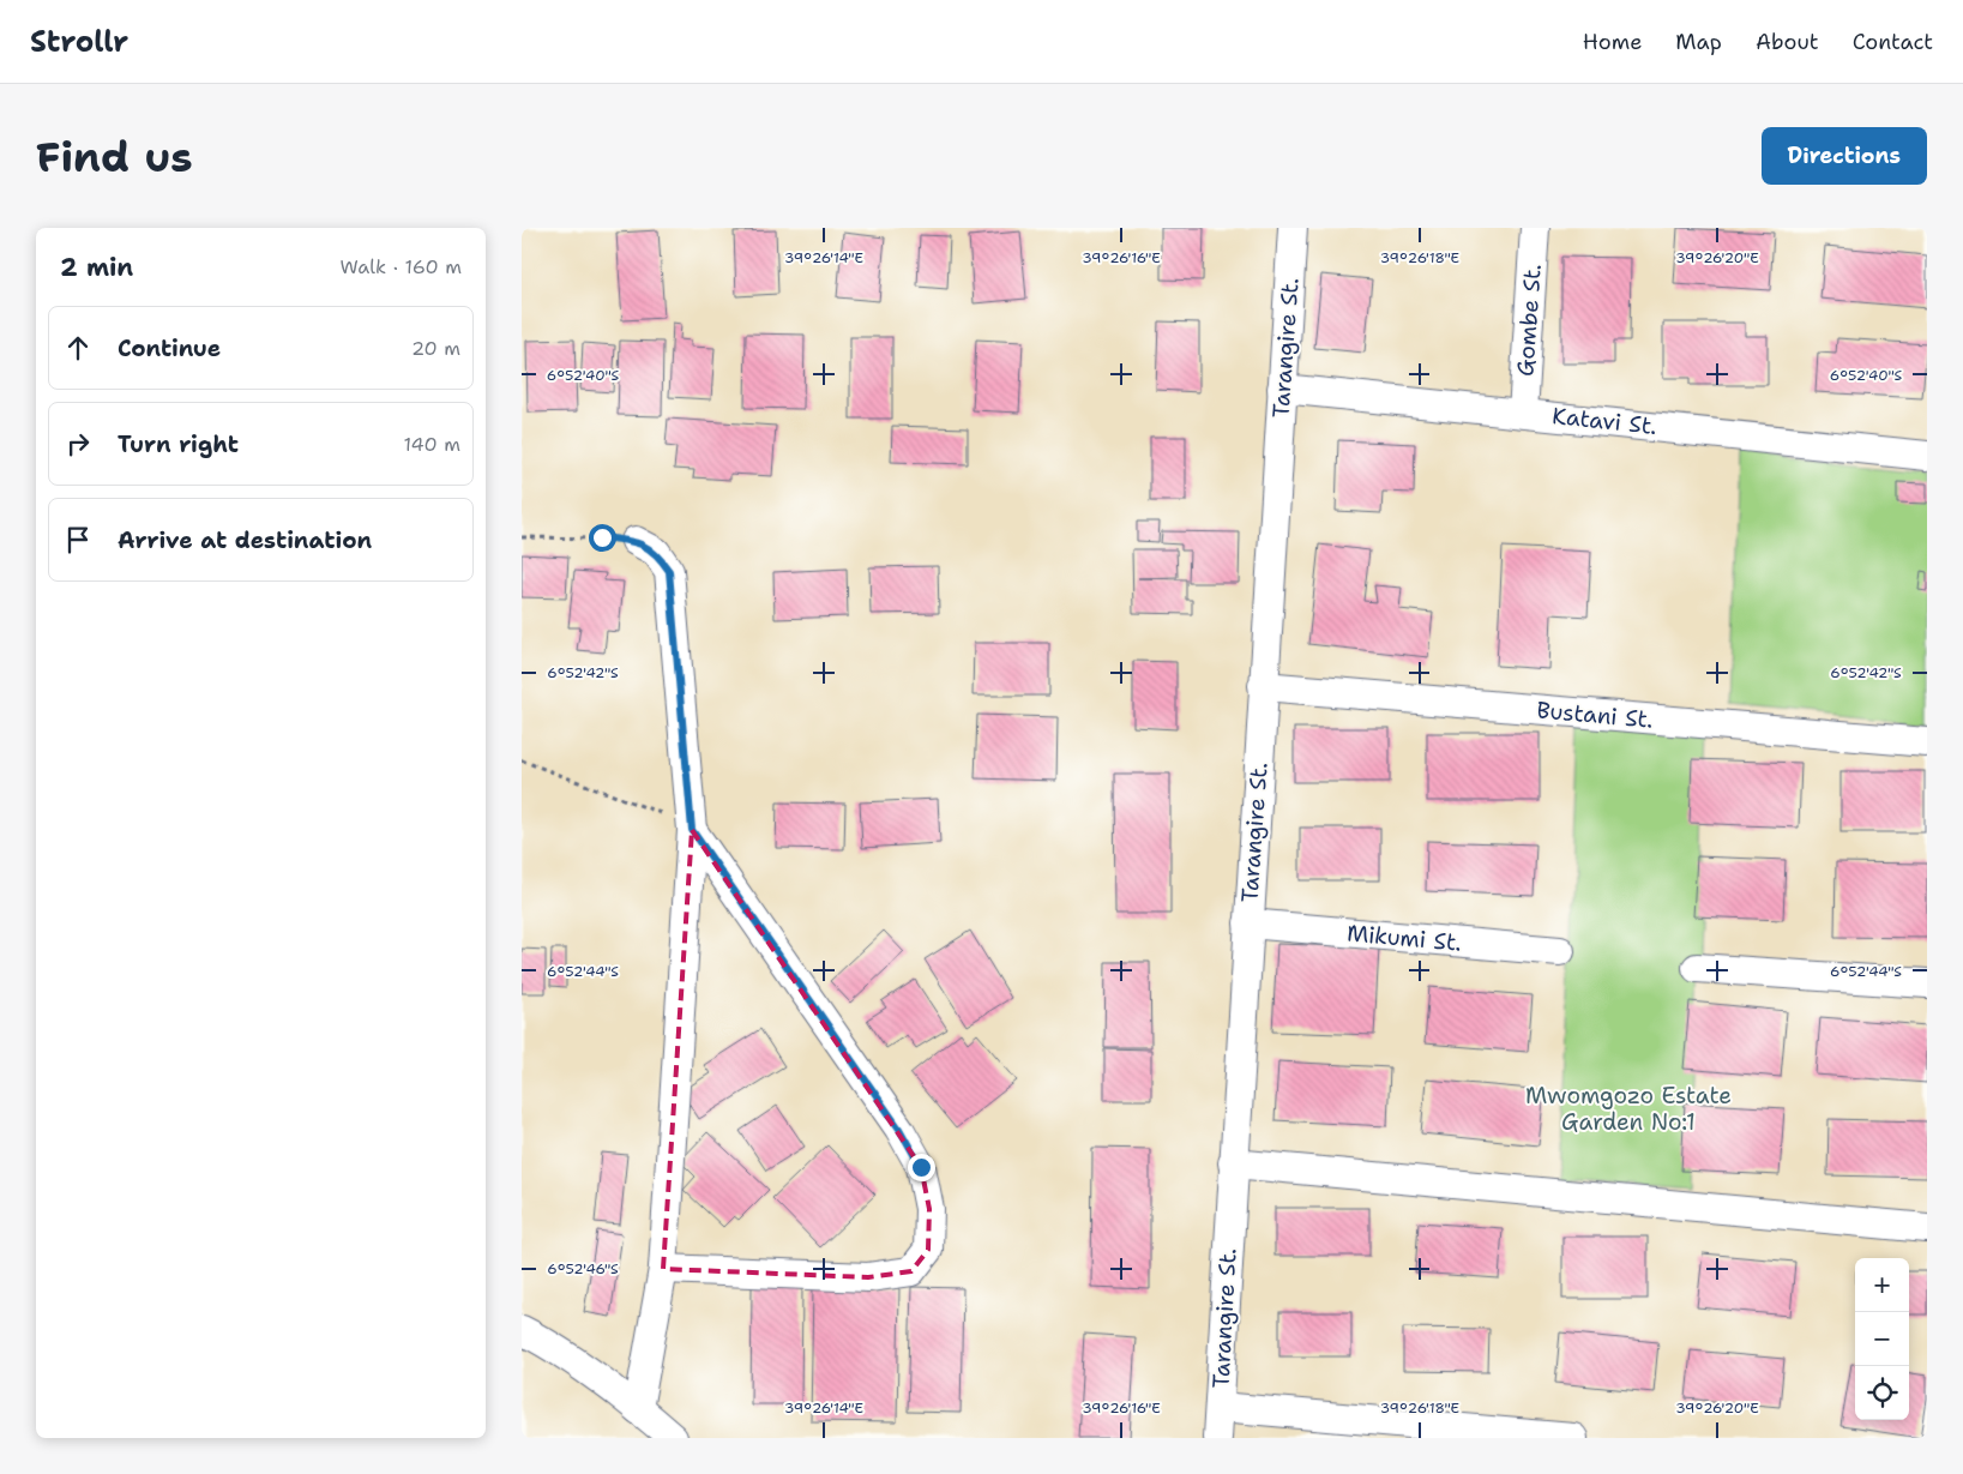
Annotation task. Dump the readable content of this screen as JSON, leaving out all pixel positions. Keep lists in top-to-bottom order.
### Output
{
  "streets": {
    "street": [
      "Gombe St.",
      "Tarangire St.",
      "Katavi St.",
      "Bustani St.",
      "Mikumi St."
    ]
  },
  "crossings": [
    ["Gombe St.", "Katavi St."],
    ["Tarangire St.", "Katavi St."],
    ["Tarangire St.", "Bustani St."],
    ["Tarangire St.", "Mikumi St."]
  ],
  "parks": ["Mwomgozo Estate Garden No:1"],
  "page": {
    "header": "Strollr",
    "nav": [
      "Home",
      "Map",
      "About",
      "Contact"
    ],
    "buttons": "Directions",
    "title": "Find us",
    "heading": ["2 min", "Walk · 160 m"],
    "list": [
      ["Continue", "20 m"],
      ["Turn right", "140 m"],
      "Arrive at destination"
    ],
    "map_buttons": ["+", "−"]
  },
  "coordinates": [
    "39°26'14\"E",
    "39°26'16\"E",
    "39°26'18\"E",
    "39°26'20\"E",
    "6°52'40\"S",
    "6°52'42\"S",
    "6°52'44\"S",
    "6°52'46\"S"
  ]
}
